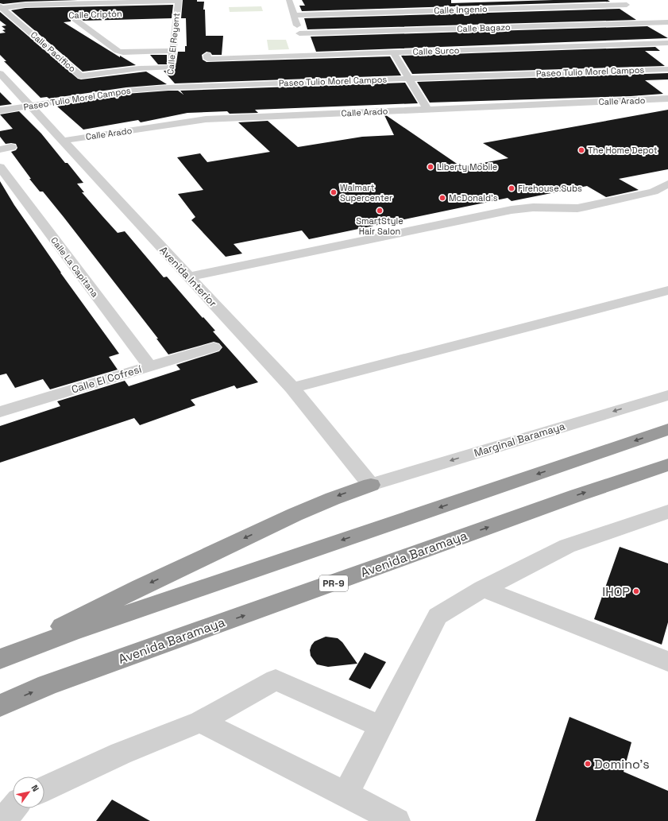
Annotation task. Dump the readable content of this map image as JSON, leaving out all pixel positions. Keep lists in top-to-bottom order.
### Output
{
  "streets": {
    "highway": ["Avenida Baramaya", "PR-9"],
    "street": [
      "Calle Ingenio",
      "Calle Bagazo",
      "Calle El Reyent",
      "Calle Surco",
      "Calle Pacífico",
      "Paseo Tulio Morel Campos",
      "Calle Arado",
      "Calle La Capitana",
      "Avenida Interior",
      "Calle El Cofresí",
      "Marginal Baramaya"
    ]
  },
  "crossings": [
    ["Calle Ingenio", "Calle Bagazo"],
    ["Calle El Reyent", "Calle Pacífico"],
    ["Calle El Reyent", "Paseo Tulio Morel Campos"],
    ["Paseo Tulio Morel Campos", "Avenida Interior"],
    ["Calle Arado", "Avenida Interior"],
    ["Calle La Capitana", "Calle El Cofresí"],
    ["Avenida Interior", "Marginal Baramaya"]
  ],
  "places": [
    "The Home Depot",
    "Liberty Mobile",
    "Firehouse Subs",
    "Walmart Supercenter",
    "McDonald's",
    "SmartStyle Hair Salon",
    "IHOP",
    "Domino's"
  ],
  "north": "top right"
}
